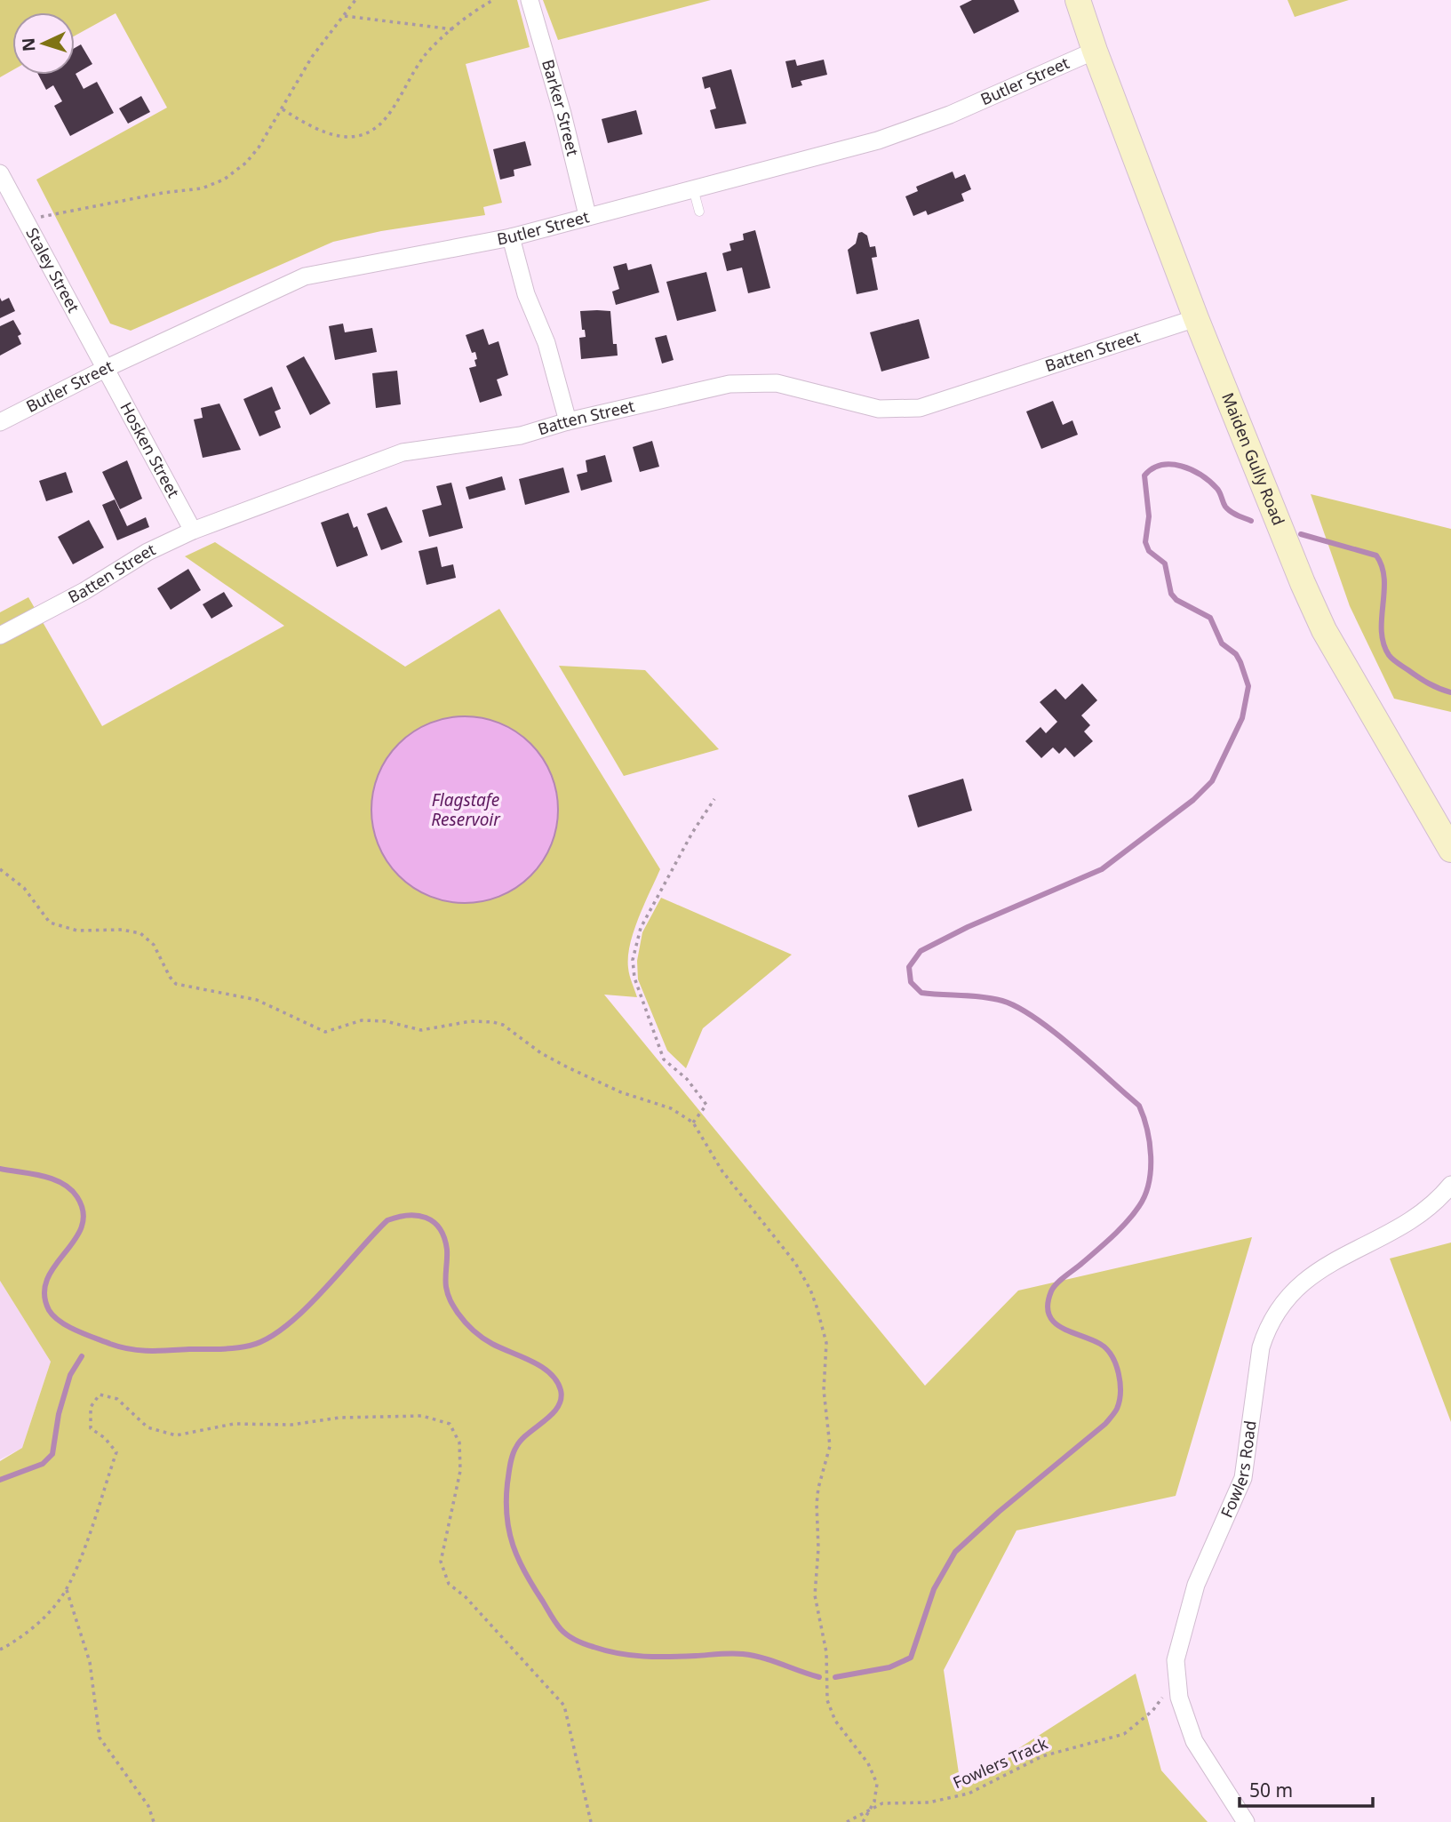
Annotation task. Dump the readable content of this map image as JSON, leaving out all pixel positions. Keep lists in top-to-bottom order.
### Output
{
  "streets": {
    "street": [
      "Butler Street",
      "Barker Street",
      "Staley Street",
      "Batten Street",
      "Hosken Street",
      "Maiden Gully Road",
      "Fowlers Road"
    ],
    "path": ["Fowlers Track"]
  },
  "crossings": [
    ["Butler Street", "Barker Street"],
    ["Butler Street", "Staley Street"],
    ["Butler Street", "Hosken Street"],
    ["Butler Street", "Maiden Gully Road"],
    ["Staley Street", "Hosken Street"],
    ["Batten Street", "Hosken Street"],
    ["Batten Street", "Maiden Gully Road"],
    ["Fowlers Road", "Fowlers Track"]
  ],
  "water": ["Flagstafe Reservoir"],
  "scale_bar": "50 m",
  "north": "left"
}
